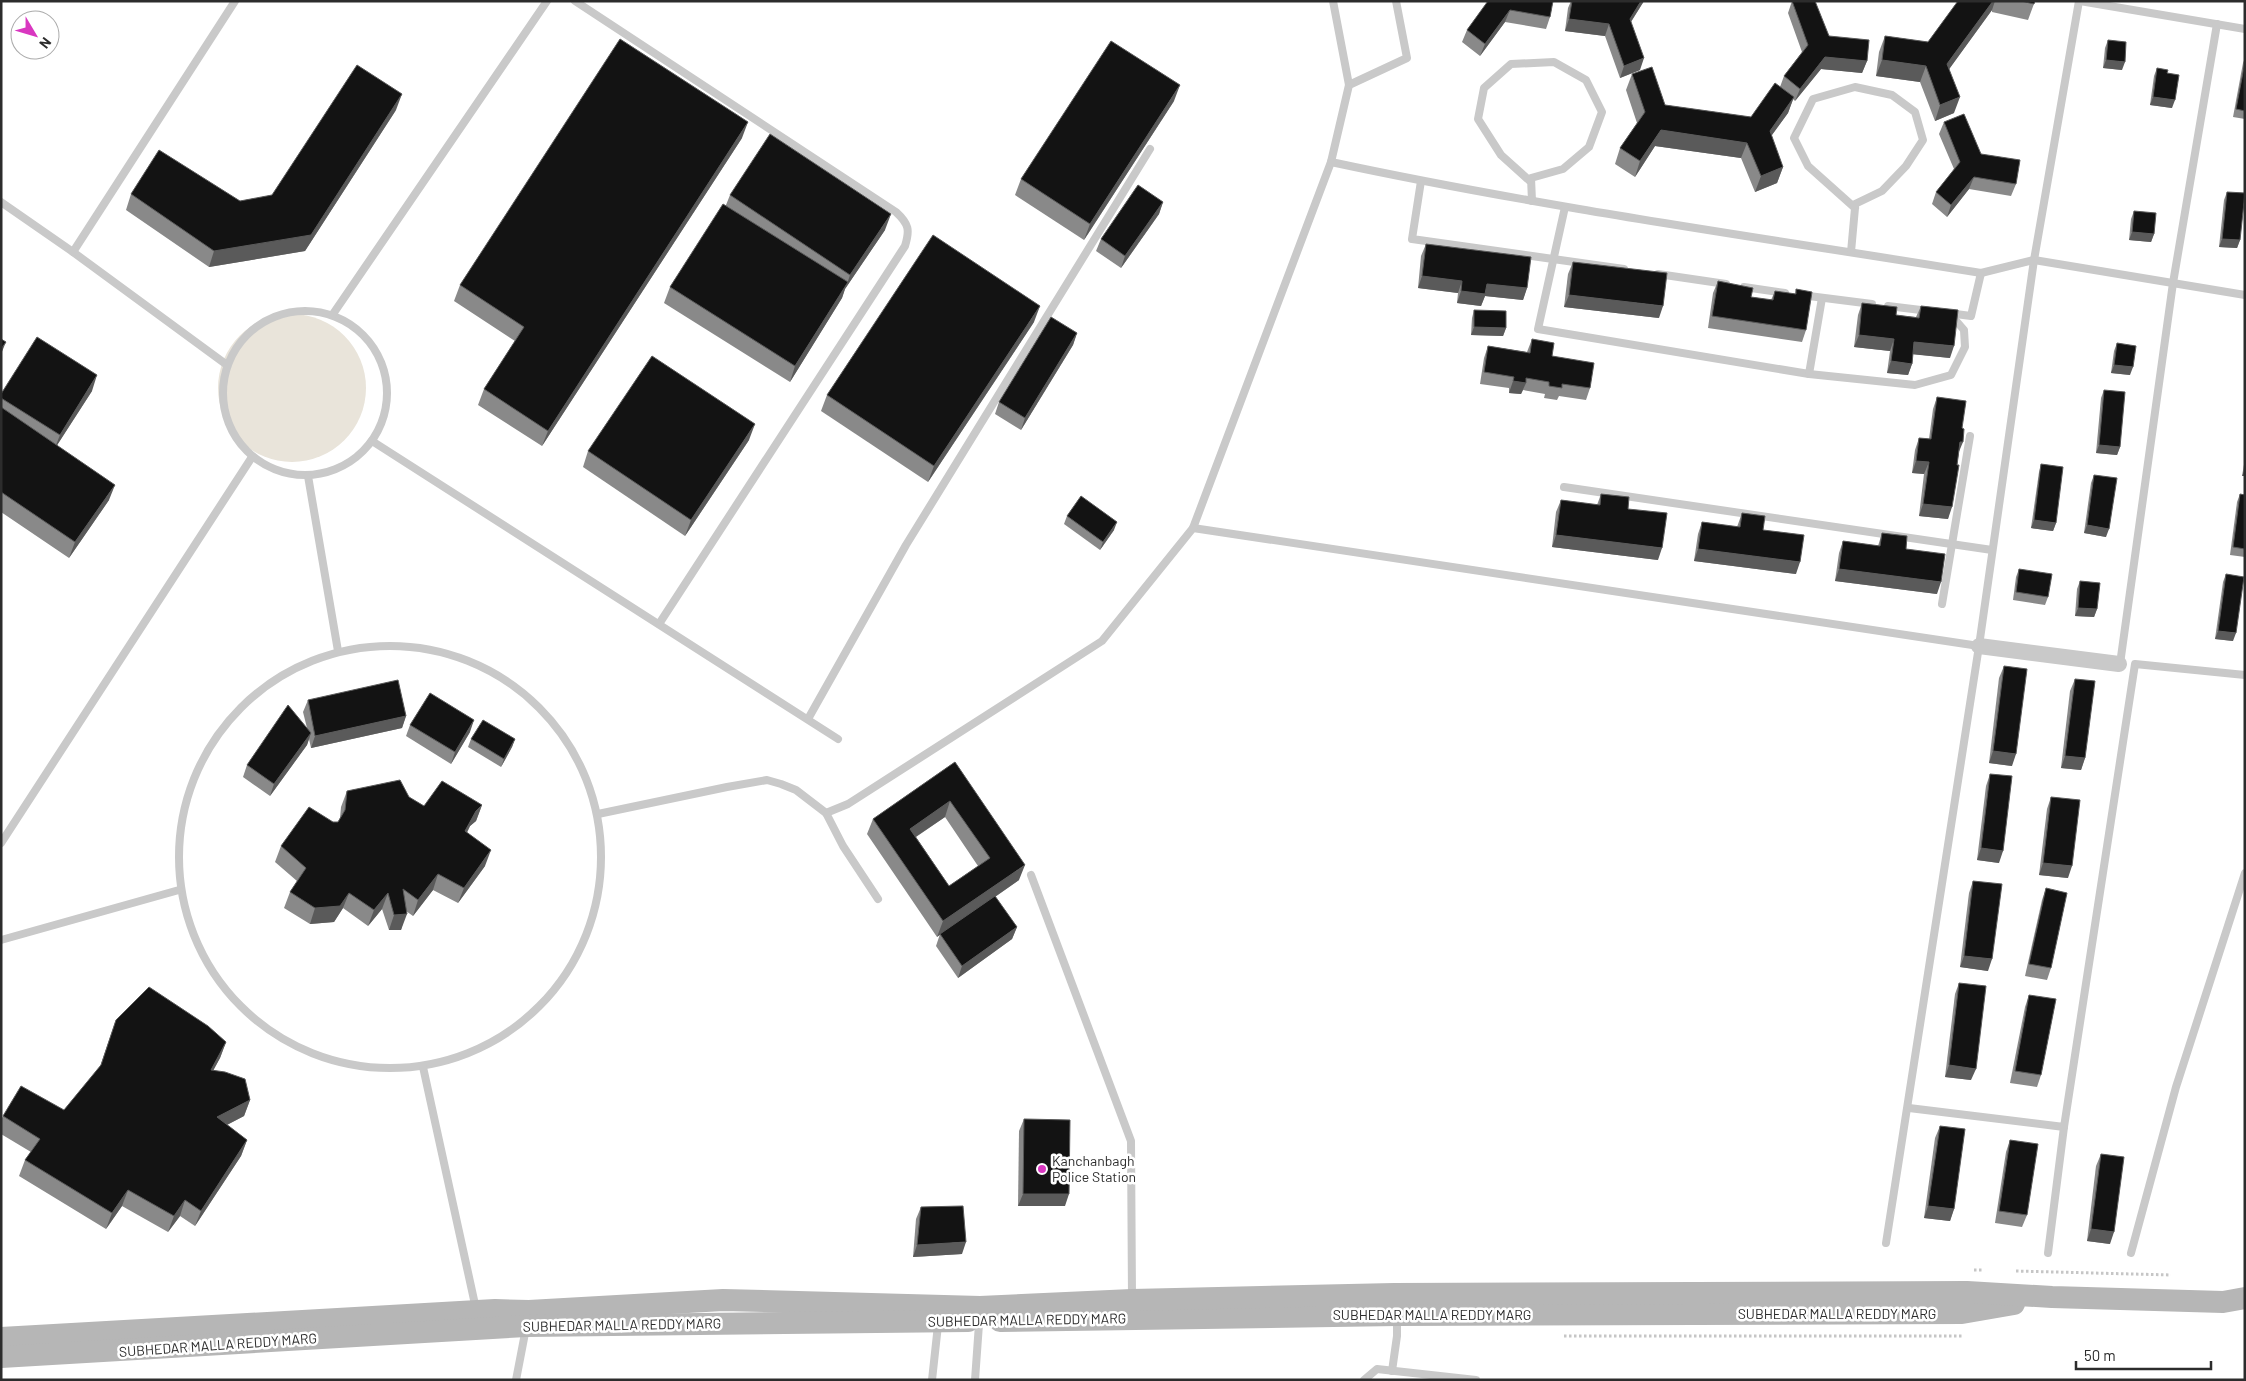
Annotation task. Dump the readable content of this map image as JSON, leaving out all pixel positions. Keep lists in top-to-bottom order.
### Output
{
  "streets": {
    "main road": ["SUBHEDAR MALLA REDDY MARG"]
  },
  "places": ["Kanchanbagh Police Station"],
  "scale_bar": "50 m",
  "north": "bottom right"
}
